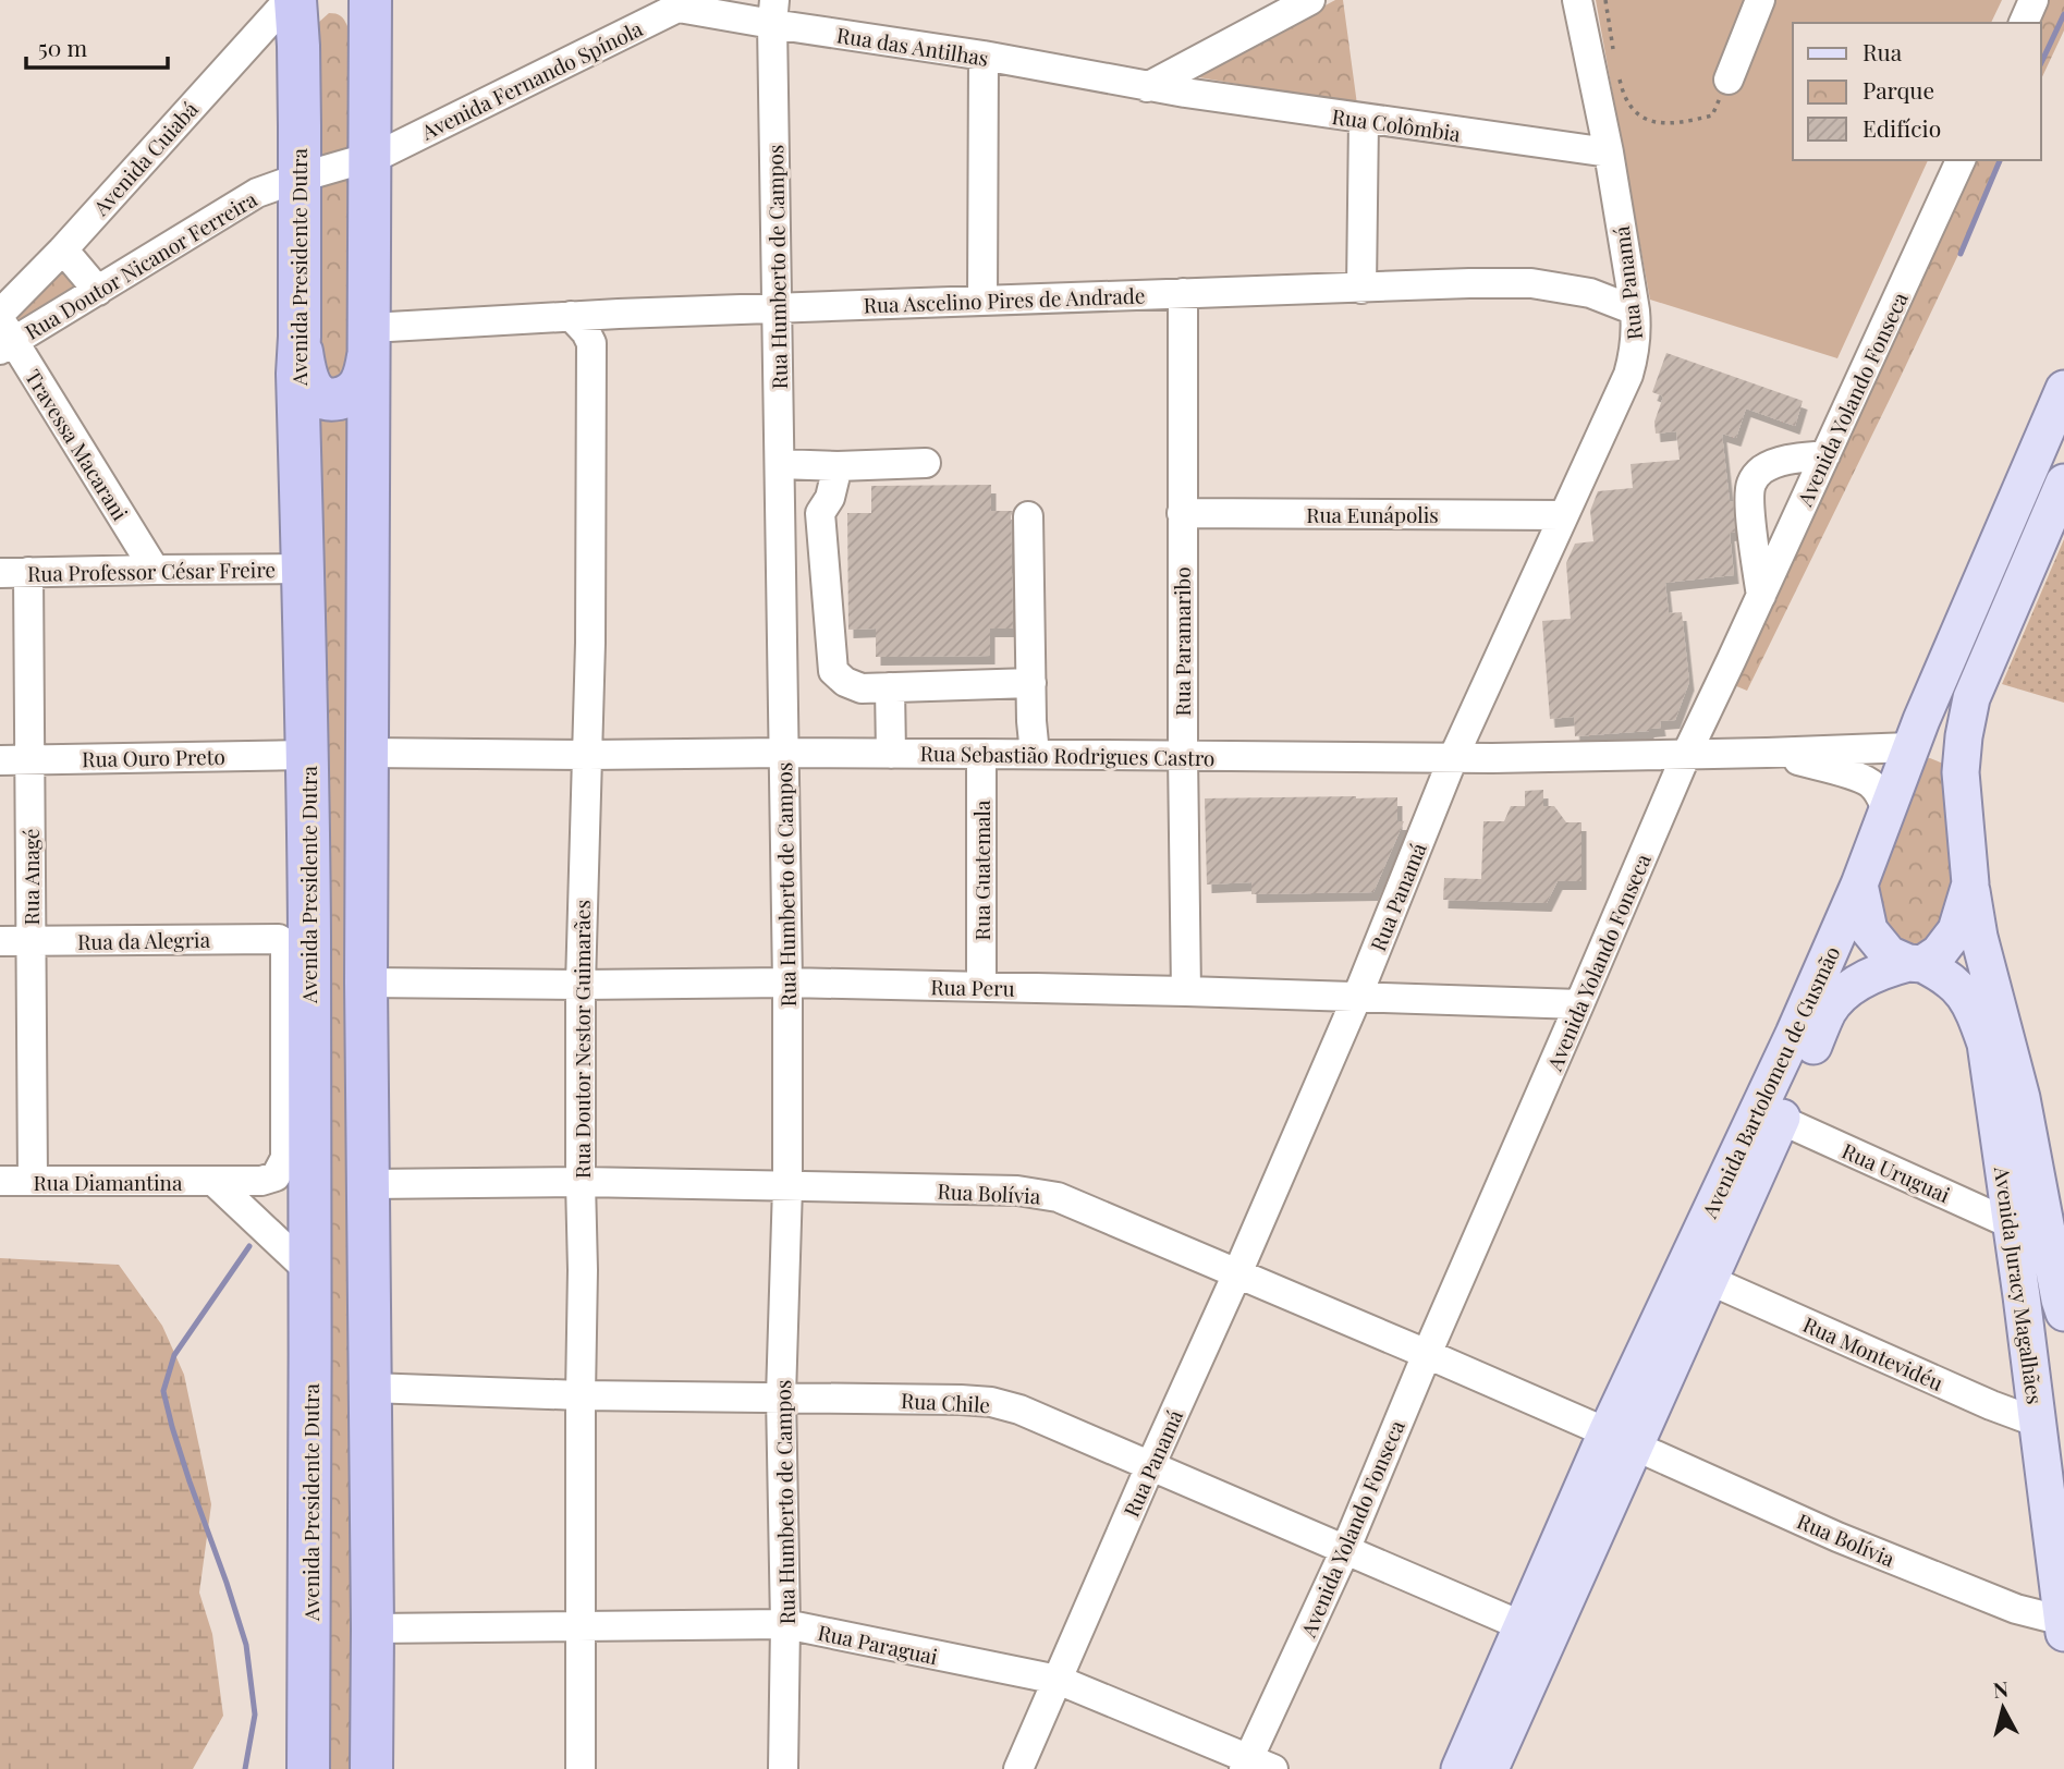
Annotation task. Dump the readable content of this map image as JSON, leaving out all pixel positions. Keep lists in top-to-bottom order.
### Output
{
  "streets": {
    "highway": ["Avenida Presidente Dutra"],
    "main road": ["Avenida Bartolomeu de Gusmão", "Avenida Juracy Magalhães"],
    "street": [
      "Rua das Antilhas",
      "Avenida Fernando Spínola",
      "Rua Colômbia",
      "Avenida Cuiabá",
      "Rua Doutor Nicanor Ferreira",
      "Rua Humberto de Campos",
      "Rua Panamá",
      "Rua Ascelino Pires de Andrade",
      "Avenida Yolando Fonseca",
      "Travessa Macarani",
      "Rua Eunápolis",
      "Rua Professor César Freire",
      "Rua Paramaribo",
      "Rua Sebastião Rodrigues Castro",
      "Rua Ouro Preto",
      "Rua Guatemala",
      "Rua Anagé",
      "Rua da Alegria",
      "Rua Peru",
      "Rua Doutor Nestor Guimarães",
      "Rua Uruguai",
      "Rua Diamantina",
      "Rua Bolívia",
      "Rua Montevidéu",
      "Rua Chile",
      "Rua Paraguai"
    ]
  },
  "crossings": [
    ["Rua das Antilhas", "Avenida Fernando Spínola"],
    ["Rua das Antilhas", "Rua Colômbia"],
    ["Rua das Antilhas", "Rua Humberto de Campos"],
    ["Avenida Fernando Spínola", "Rua Doutor Nicanor Ferreira"],
    ["Rua Colômbia", "Rua Panamá"],
    ["Rua Doutor Nicanor Ferreira", "Avenida Presidente Dutra"],
    ["Rua Doutor Nicanor Ferreira", "Travessa Macarani"],
    ["Avenida Presidente Dutra", "Rua Professor César Freire"],
    ["Avenida Presidente Dutra", "Rua Ouro Preto"],
    ["Rua Humberto de Campos", "Rua Ascelino Pires de Andrade"],
    ["Rua Humberto de Campos", "Rua Sebastião Rodrigues Castro"],
    ["Rua Humberto de Campos", "Rua Peru"],
    ["Rua Humberto de Campos", "Rua Bolívia"],
    ["Rua Humberto de Campos", "Rua Chile"],
    ["Rua Humberto de Campos", "Rua Paraguai"],
    ["Rua Panamá", "Rua Ascelino Pires de Andrade"],
    ["Rua Panamá", "Rua Eunápolis"],
    ["Rua Panamá", "Rua Sebastião Rodrigues Castro"],
    ["Rua Panamá", "Rua Peru"],
    ["Rua Panamá", "Rua Bolívia"],
    ["Rua Panamá", "Rua Chile"],
    ["Rua Panamá", "Rua Paraguai"],
    ["Rua Ascelino Pires de Andrade", "Rua Paramaribo"],
    ["Rua Ascelino Pires de Andrade", "Rua Doutor Nestor Guimarães"],
    ["Avenida Yolando Fonseca", "Rua Sebastião Rodrigues Castro"],
    ["Avenida Yolando Fonseca", "Rua Peru"],
    ["Avenida Yolando Fonseca", "Rua Bolívia"],
    ["Avenida Yolando Fonseca", "Rua Chile"],
    ["Avenida Yolando Fonseca", "Rua Paraguai"],
    ["Travessa Macarani", "Rua Professor César Freire"],
    ["Rua Eunápolis", "Rua Paramaribo"],
    ["Rua Professor César Freire", "Rua Anagé"],
    ["Rua Paramaribo", "Rua Sebastião Rodrigues Castro"],
    ["Rua Paramaribo", "Rua Peru"],
    ["Rua Sebastião Rodrigues Castro", "Rua Guatemala"],
    ["Rua Sebastião Rodrigues Castro", "Rua Doutor Nestor Guimarães"],
    ["Rua Sebastião Rodrigues Castro", "Avenida Bartolomeu de Gusmão"],
    ["Rua Ouro Preto", "Rua Anagé"],
    ["Rua Guatemala", "Rua Peru"],
    ["Rua Anagé", "Rua da Alegria"],
    ["Rua Anagé", "Rua Diamantina"],
    ["Rua da Alegria", "Rua Diamantina"],
    ["Rua Peru", "Rua Doutor Nestor Guimarães"],
    ["Rua Doutor Nestor Guimarães", "Rua Bolívia"],
    ["Rua Doutor Nestor Guimarães", "Rua Chile"],
    ["Rua Doutor Nestor Guimarães", "Rua Paraguai"],
    ["Avenida Bartolomeu de Gusmão", "Rua Uruguai"],
    ["Avenida Bartolomeu de Gusmão", "Rua Bolívia"],
    ["Avenida Bartolomeu de Gusmão", "Avenida Juracy Magalhães"],
    ["Avenida Bartolomeu de Gusmão", "Rua Montevidéu"],
    ["Avenida Bartolomeu de Gusmão", "Rua Chile"],
    ["Rua Uruguai", "Avenida Juracy Magalhães"],
    ["Rua Bolívia", "Avenida Juracy Magalhães"],
    ["Avenida Juracy Magalhães", "Rua Montevidéu"]
  ],
  "legend": ["Rua", "Parque", "Edifício"],
  "scale_bar": "50 m",
  "north": "top"
}
